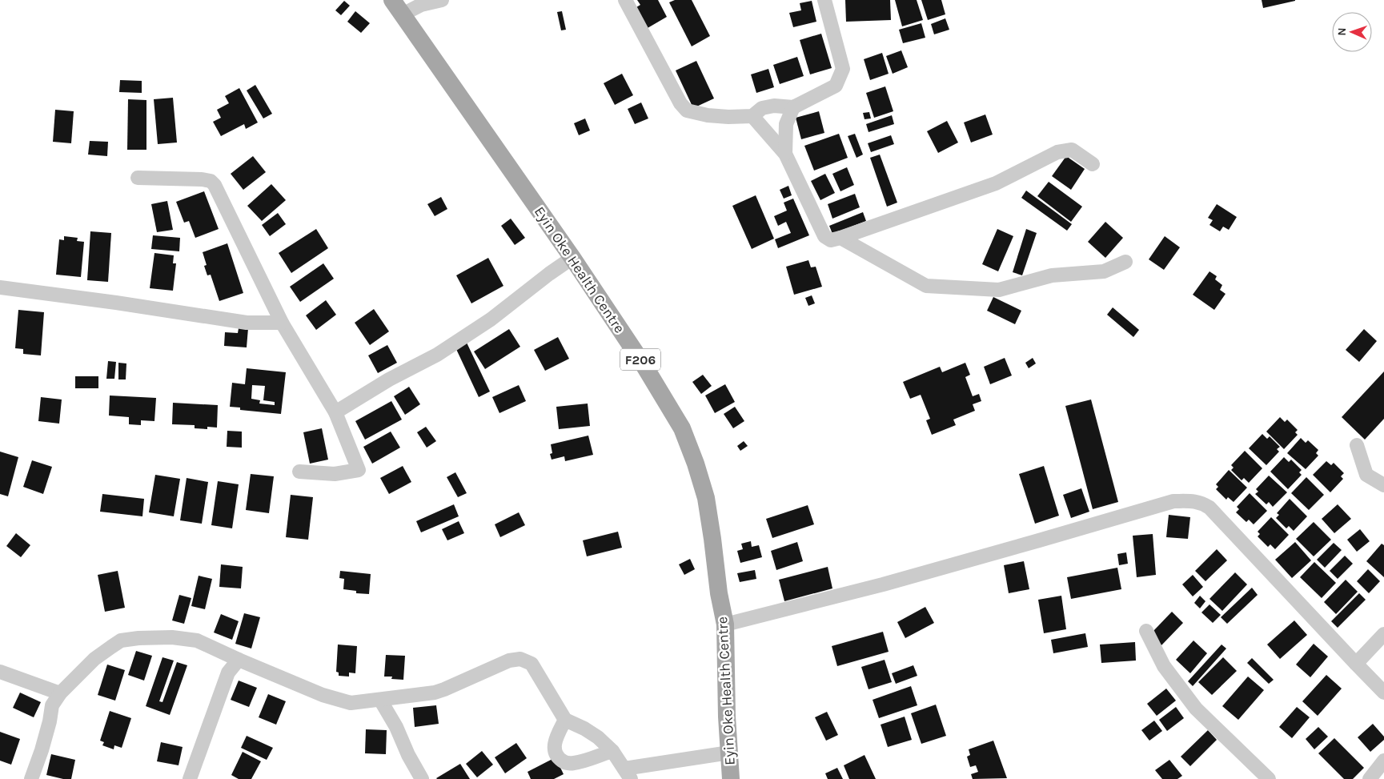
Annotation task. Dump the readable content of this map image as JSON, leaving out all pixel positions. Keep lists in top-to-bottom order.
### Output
{
  "streets": {
    "main road": ["Eyin Oke Health Centre", "F206"]
  },
  "north": "left"
}
